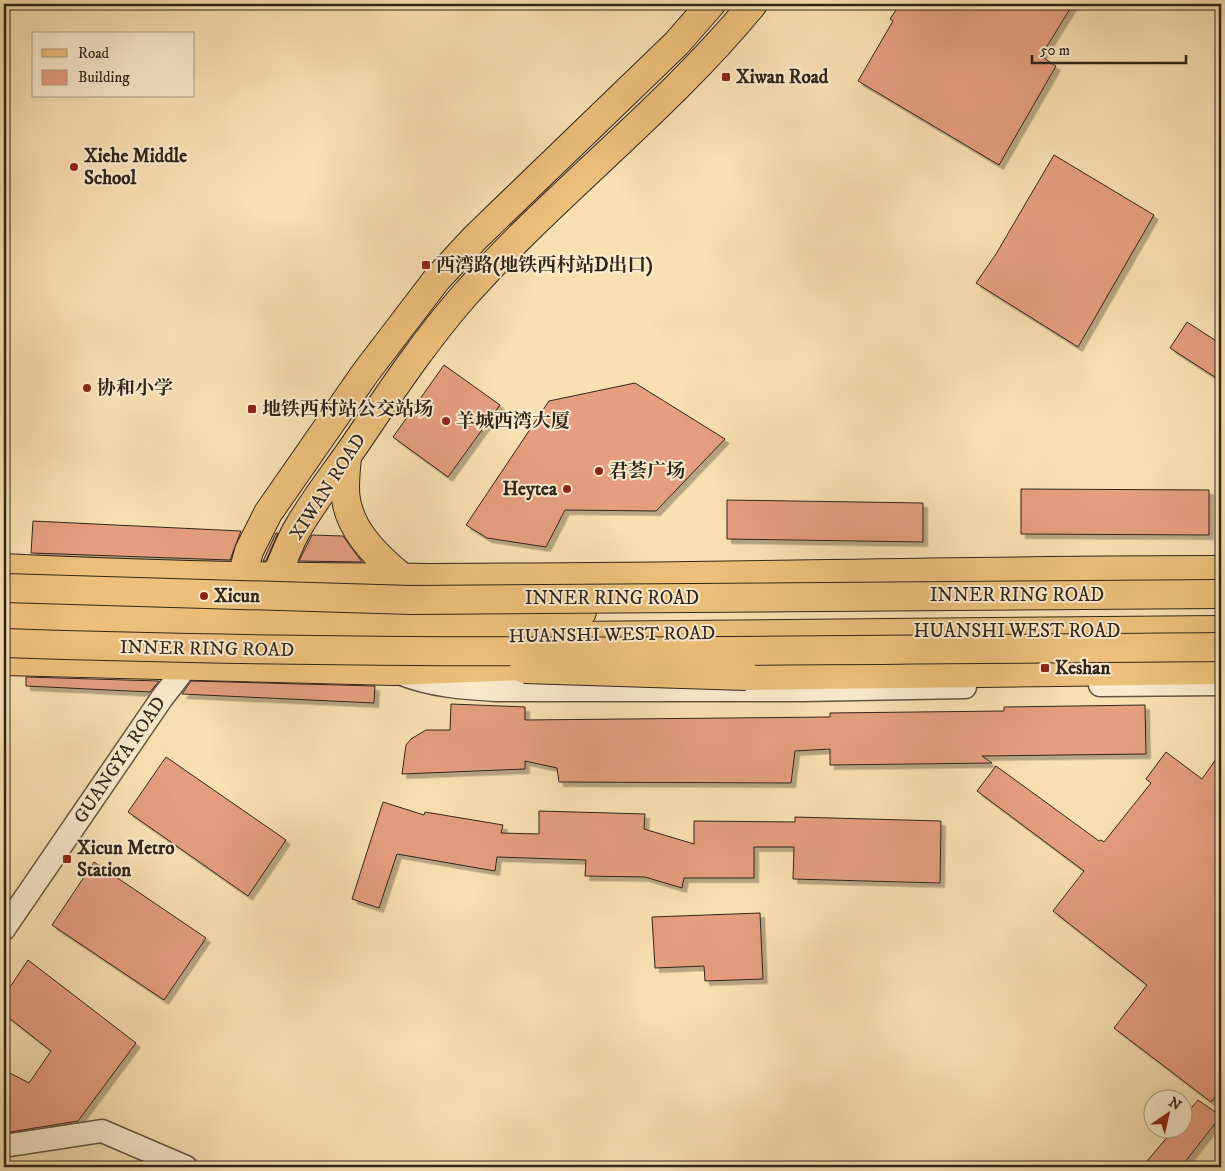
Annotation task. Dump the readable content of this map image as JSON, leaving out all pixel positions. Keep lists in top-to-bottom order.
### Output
{
  "streets": {
    "main road": ["XIWAN ROAD", "INNER RING ROAD", "HUANSHI WEST ROAD"],
    "street": ["GUANGYA ROAD"]
  },
  "crossings": [
    ["XIWAN ROAD", "INNER RING ROAD"],
    ["XIWAN ROAD", "HUANSHI WEST ROAD"],
    ["INNER RING ROAD", "HUANSHI WEST ROAD"]
  ],
  "places": {
    "transit": [
      "Xiwan Road",
      "西湾路(地铁西村站D出口)",
      "地铁西村站公交站场",
      "Keshan",
      "Xicun Metro Station"
    ],
    "other": [
      "Xiehe Middle School",
      "协和小学",
      "羊城西湾大厦",
      "君荟广场",
      "Heytea",
      "Xicun"
    ]
  },
  "legend": ["Road", "Building"],
  "scale_bar": "50 m",
  "north": "top right"
}
